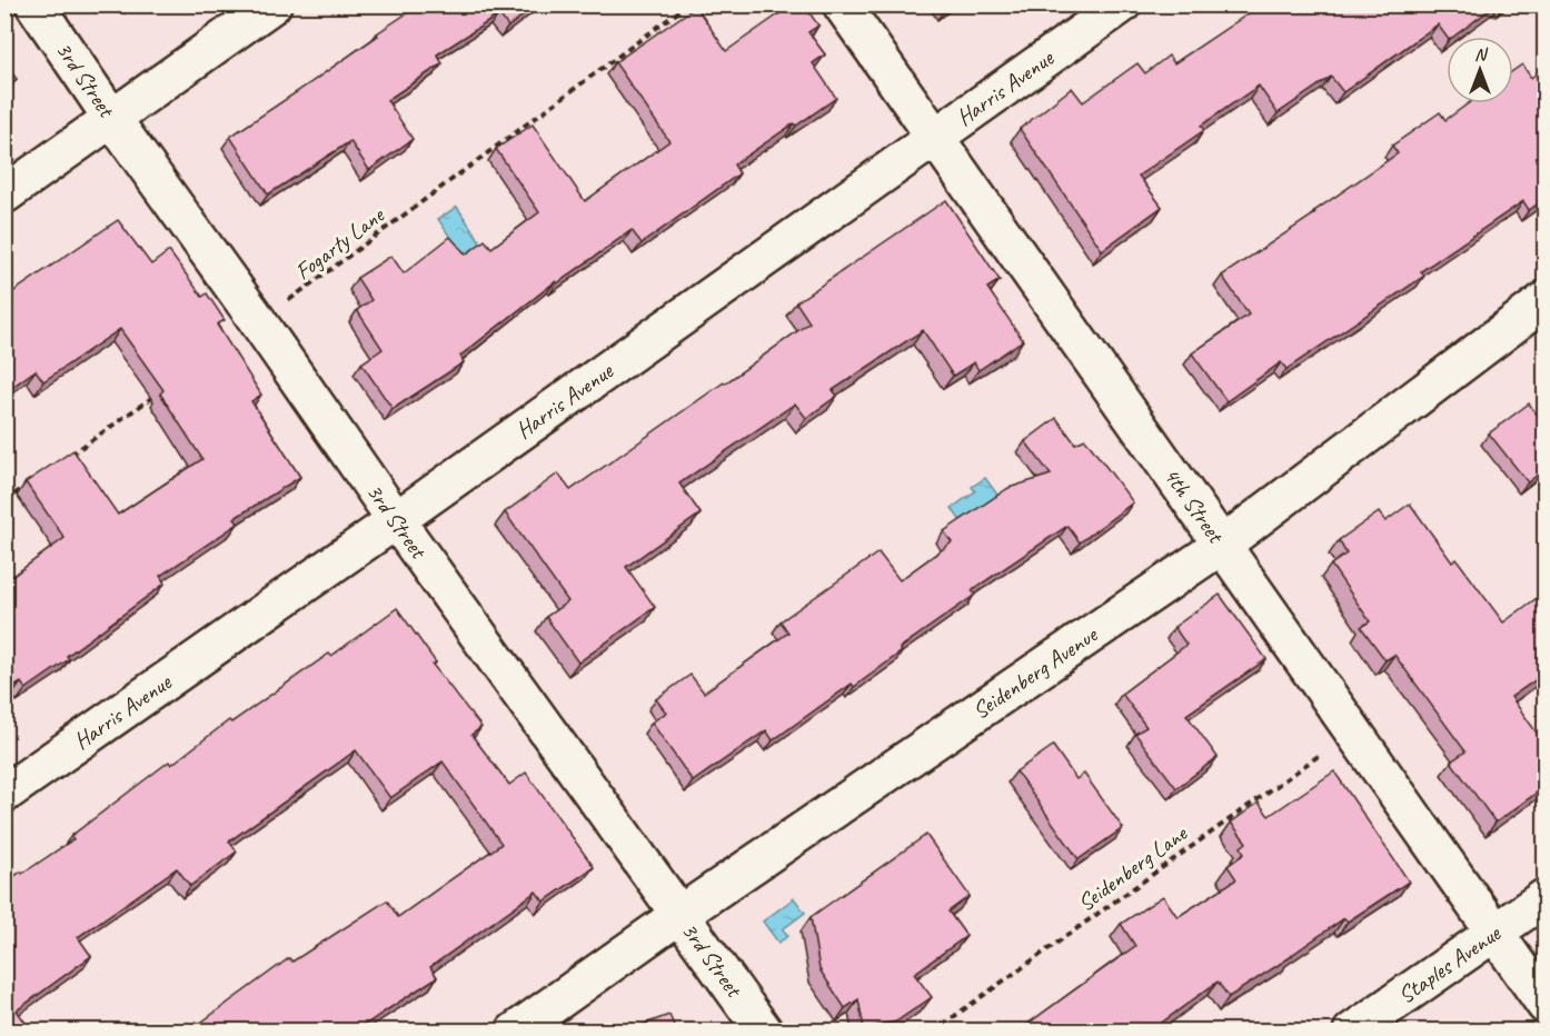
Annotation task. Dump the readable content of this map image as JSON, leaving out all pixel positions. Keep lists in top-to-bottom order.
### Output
{
  "streets": {
    "street": [
      "3rd Street",
      "Harris Avenue",
      "4th Street",
      "Seidenberg Avenue",
      "Staples Avenue"
    ],
    "path": ["Fogarty Lane", "Seidenberg Lane"]
  },
  "crossings": [
    ["3rd Street", "Harris Avenue"],
    ["3rd Street", "Fogarty Lane"],
    ["3rd Street", "Seidenberg Avenue"],
    ["Harris Avenue", "4th Street"],
    ["4th Street", "Seidenberg Avenue"],
    ["4th Street", "Seidenberg Lane"],
    ["4th Street", "Staples Avenue"]
  ],
  "north": "top"
}
